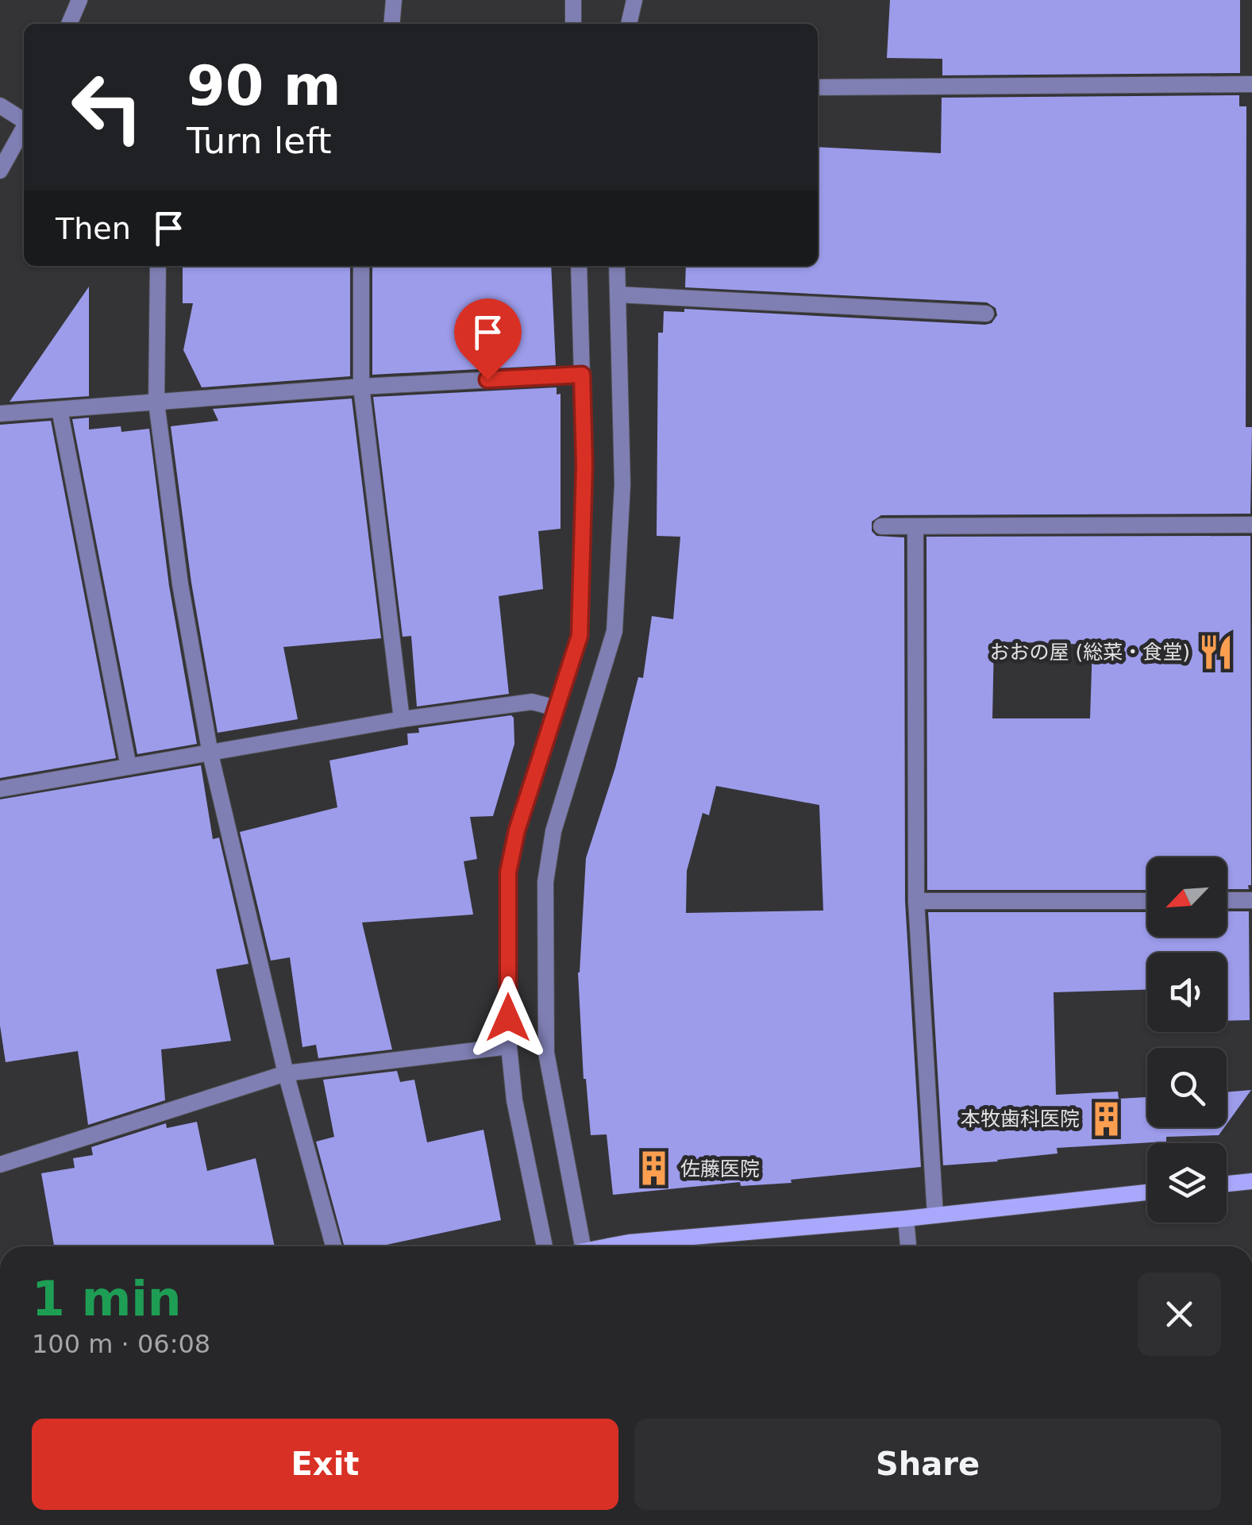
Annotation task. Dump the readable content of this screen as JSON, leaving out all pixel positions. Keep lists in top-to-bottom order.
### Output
{
  "places": {
    "restaurant": ["おおの屋 (総菜・食堂)"],
    "building": ["本牧歯科医院", "佐藤医院"]
  },
  "north": "bottom left",
  "page": {
    "turn": ["90 m", "Turn left"],
    "then": "Then",
    "heading": ["1 min", "100 m · 06:08"],
    "buttons": ["Exit", "Share"]
  }
}
